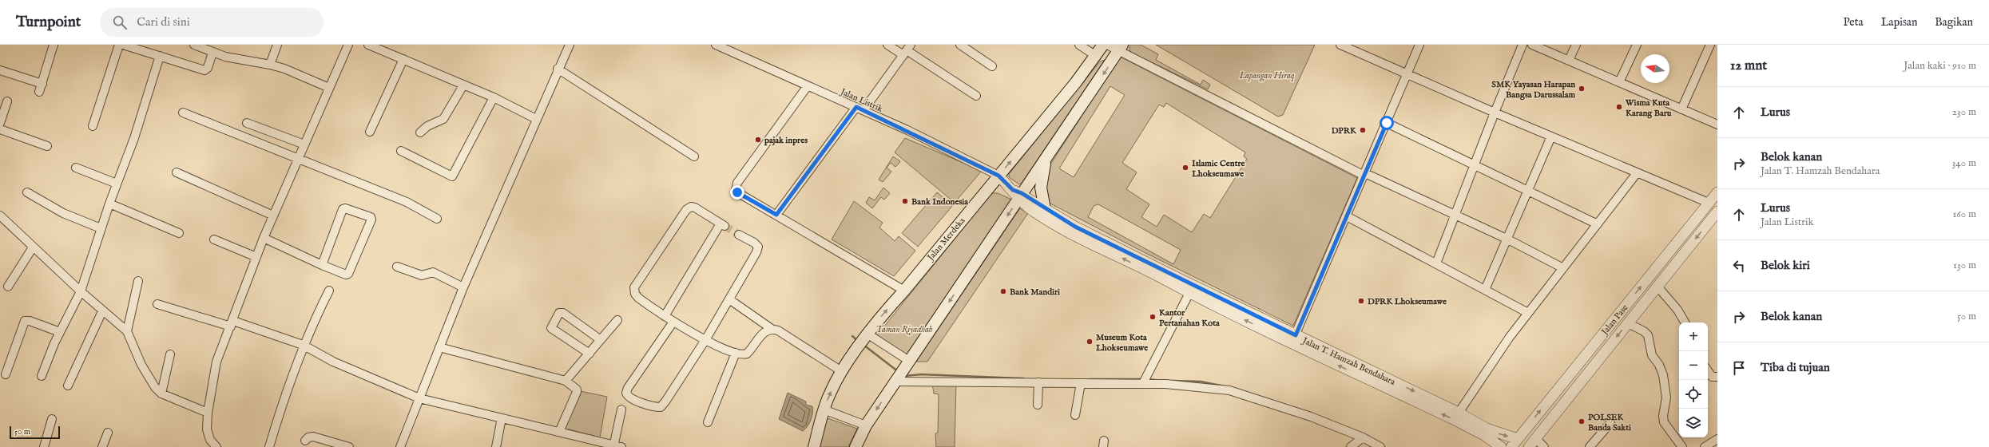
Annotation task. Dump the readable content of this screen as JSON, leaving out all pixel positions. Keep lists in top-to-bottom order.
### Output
{
  "streets": {
    "main road": ["Jalan Merdeka"],
    "street": ["Jalan Listrik", "Jalan Pase", "Jalan T. Hamzah Bendahara"]
  },
  "crossings": [
    ["Jalan Listrik", "Jalan Merdeka"],
    ["Jalan Listrik", "Jalan T. Hamzah Bendahara"],
    ["Jalan Merdeka", "Jalan T. Hamzah Bendahara"],
    ["Jalan Pase", "Jalan T. Hamzah Bendahara"]
  ],
  "parks": ["Lapangan Hiraq", "Taman Riyadhah"],
  "places": [
    "SMK Yayasan Harapan Bangsa Darussalam",
    "Wisma Kuta Karang Baru",
    "DPRK",
    "pajak inpres",
    "Islamic Centre Lhokseumawe",
    "Bank Indonesia",
    "Bank Mandiri",
    "DPRK Lhokseumawe",
    "Kantor Pertanahan Kota",
    "Museum Kota Lhokseumawe",
    "POLSEK Banda Sakti"
  ],
  "scale_bar": "50 m",
  "north": "left",
  "page": {
    "header": "Turnpoint",
    "search": "Cari di sini",
    "nav": ["Peta", "Lapisan", "Bagikan"],
    "heading": ["12 mnt", "Jalan kaki · 910 m"],
    "list": [
      ["Lurus", "230 m"],
      ["Belok kanan", "Jalan T. Hamzah Bendahara", "340 m"],
      ["Lurus", "Jalan Listrik", "160 m"],
      ["Belok kiri", "130 m"],
      ["Belok kanan", "50 m"],
      "Tiba di tujuan"
    ],
    "map_buttons": ["+", "−"],
    "scale": "50 m"
  }
}
